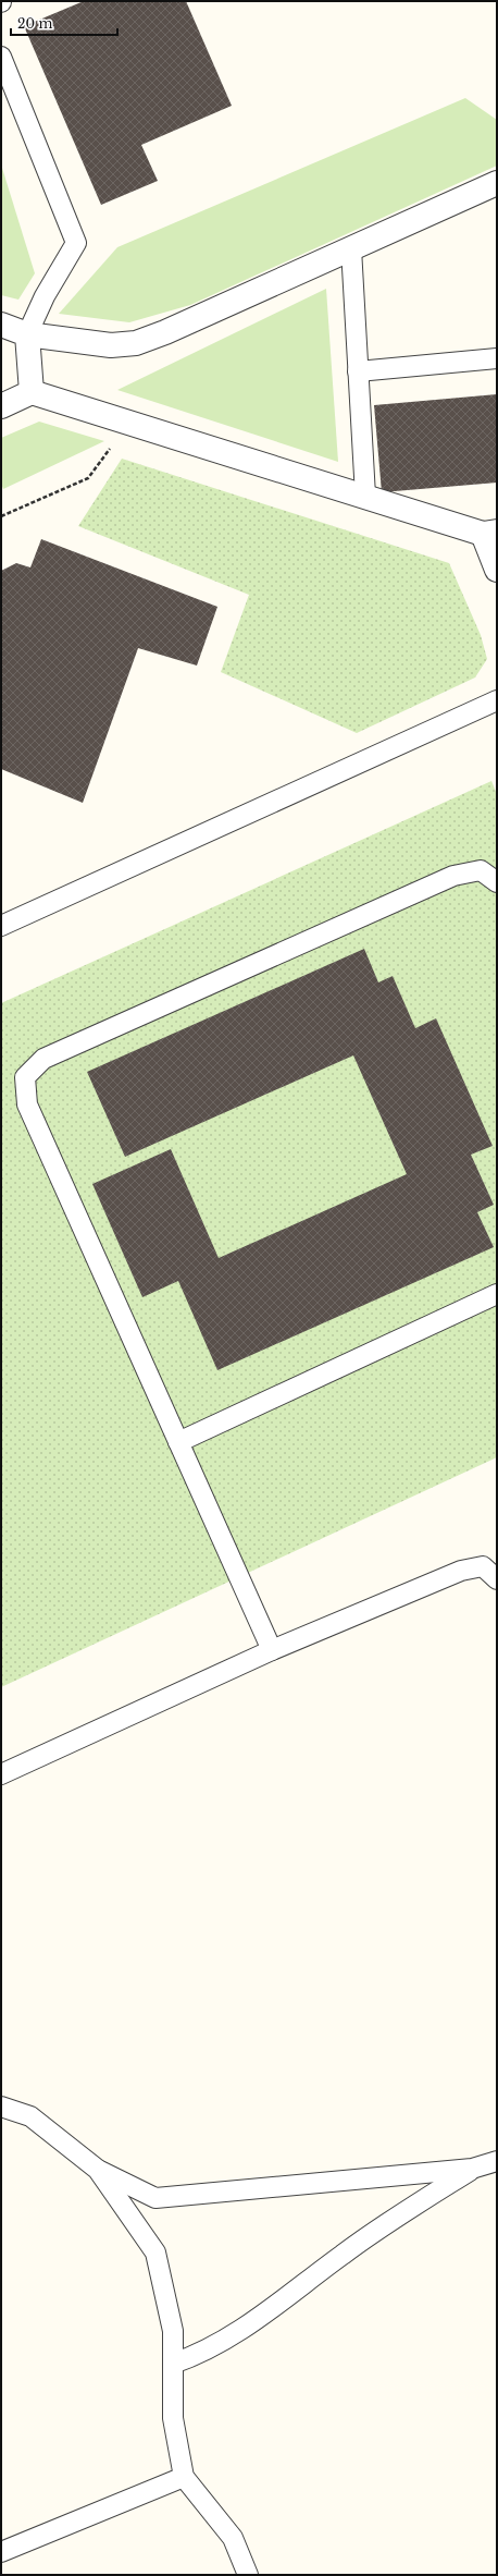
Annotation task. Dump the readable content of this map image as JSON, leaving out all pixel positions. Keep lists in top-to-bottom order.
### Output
{
  "scale_bar": "20 m"
}
